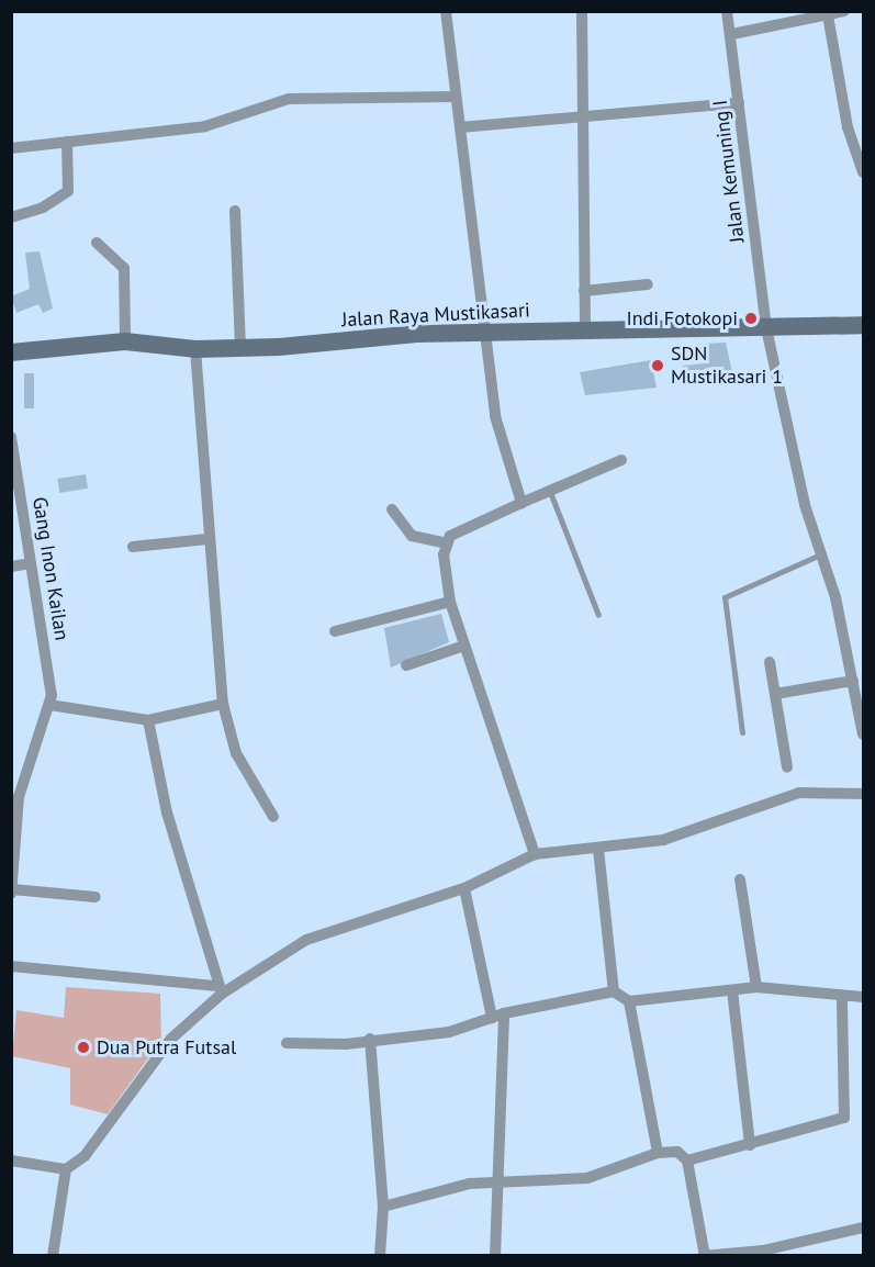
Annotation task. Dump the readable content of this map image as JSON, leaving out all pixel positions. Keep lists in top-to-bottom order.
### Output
{
  "streets": {
    "main road": ["Jalan Raya Mustikasari"],
    "street": ["Jalan Kemuning I", "Gang Inon Kailan"]
  },
  "crossings": [
    ["Jalan Kemuning I", "Jalan Raya Mustikasari"]
  ],
  "places": ["Indi Fotokopi", "SDN Mustikasari 1", "Dua Putra Futsal"]
}
